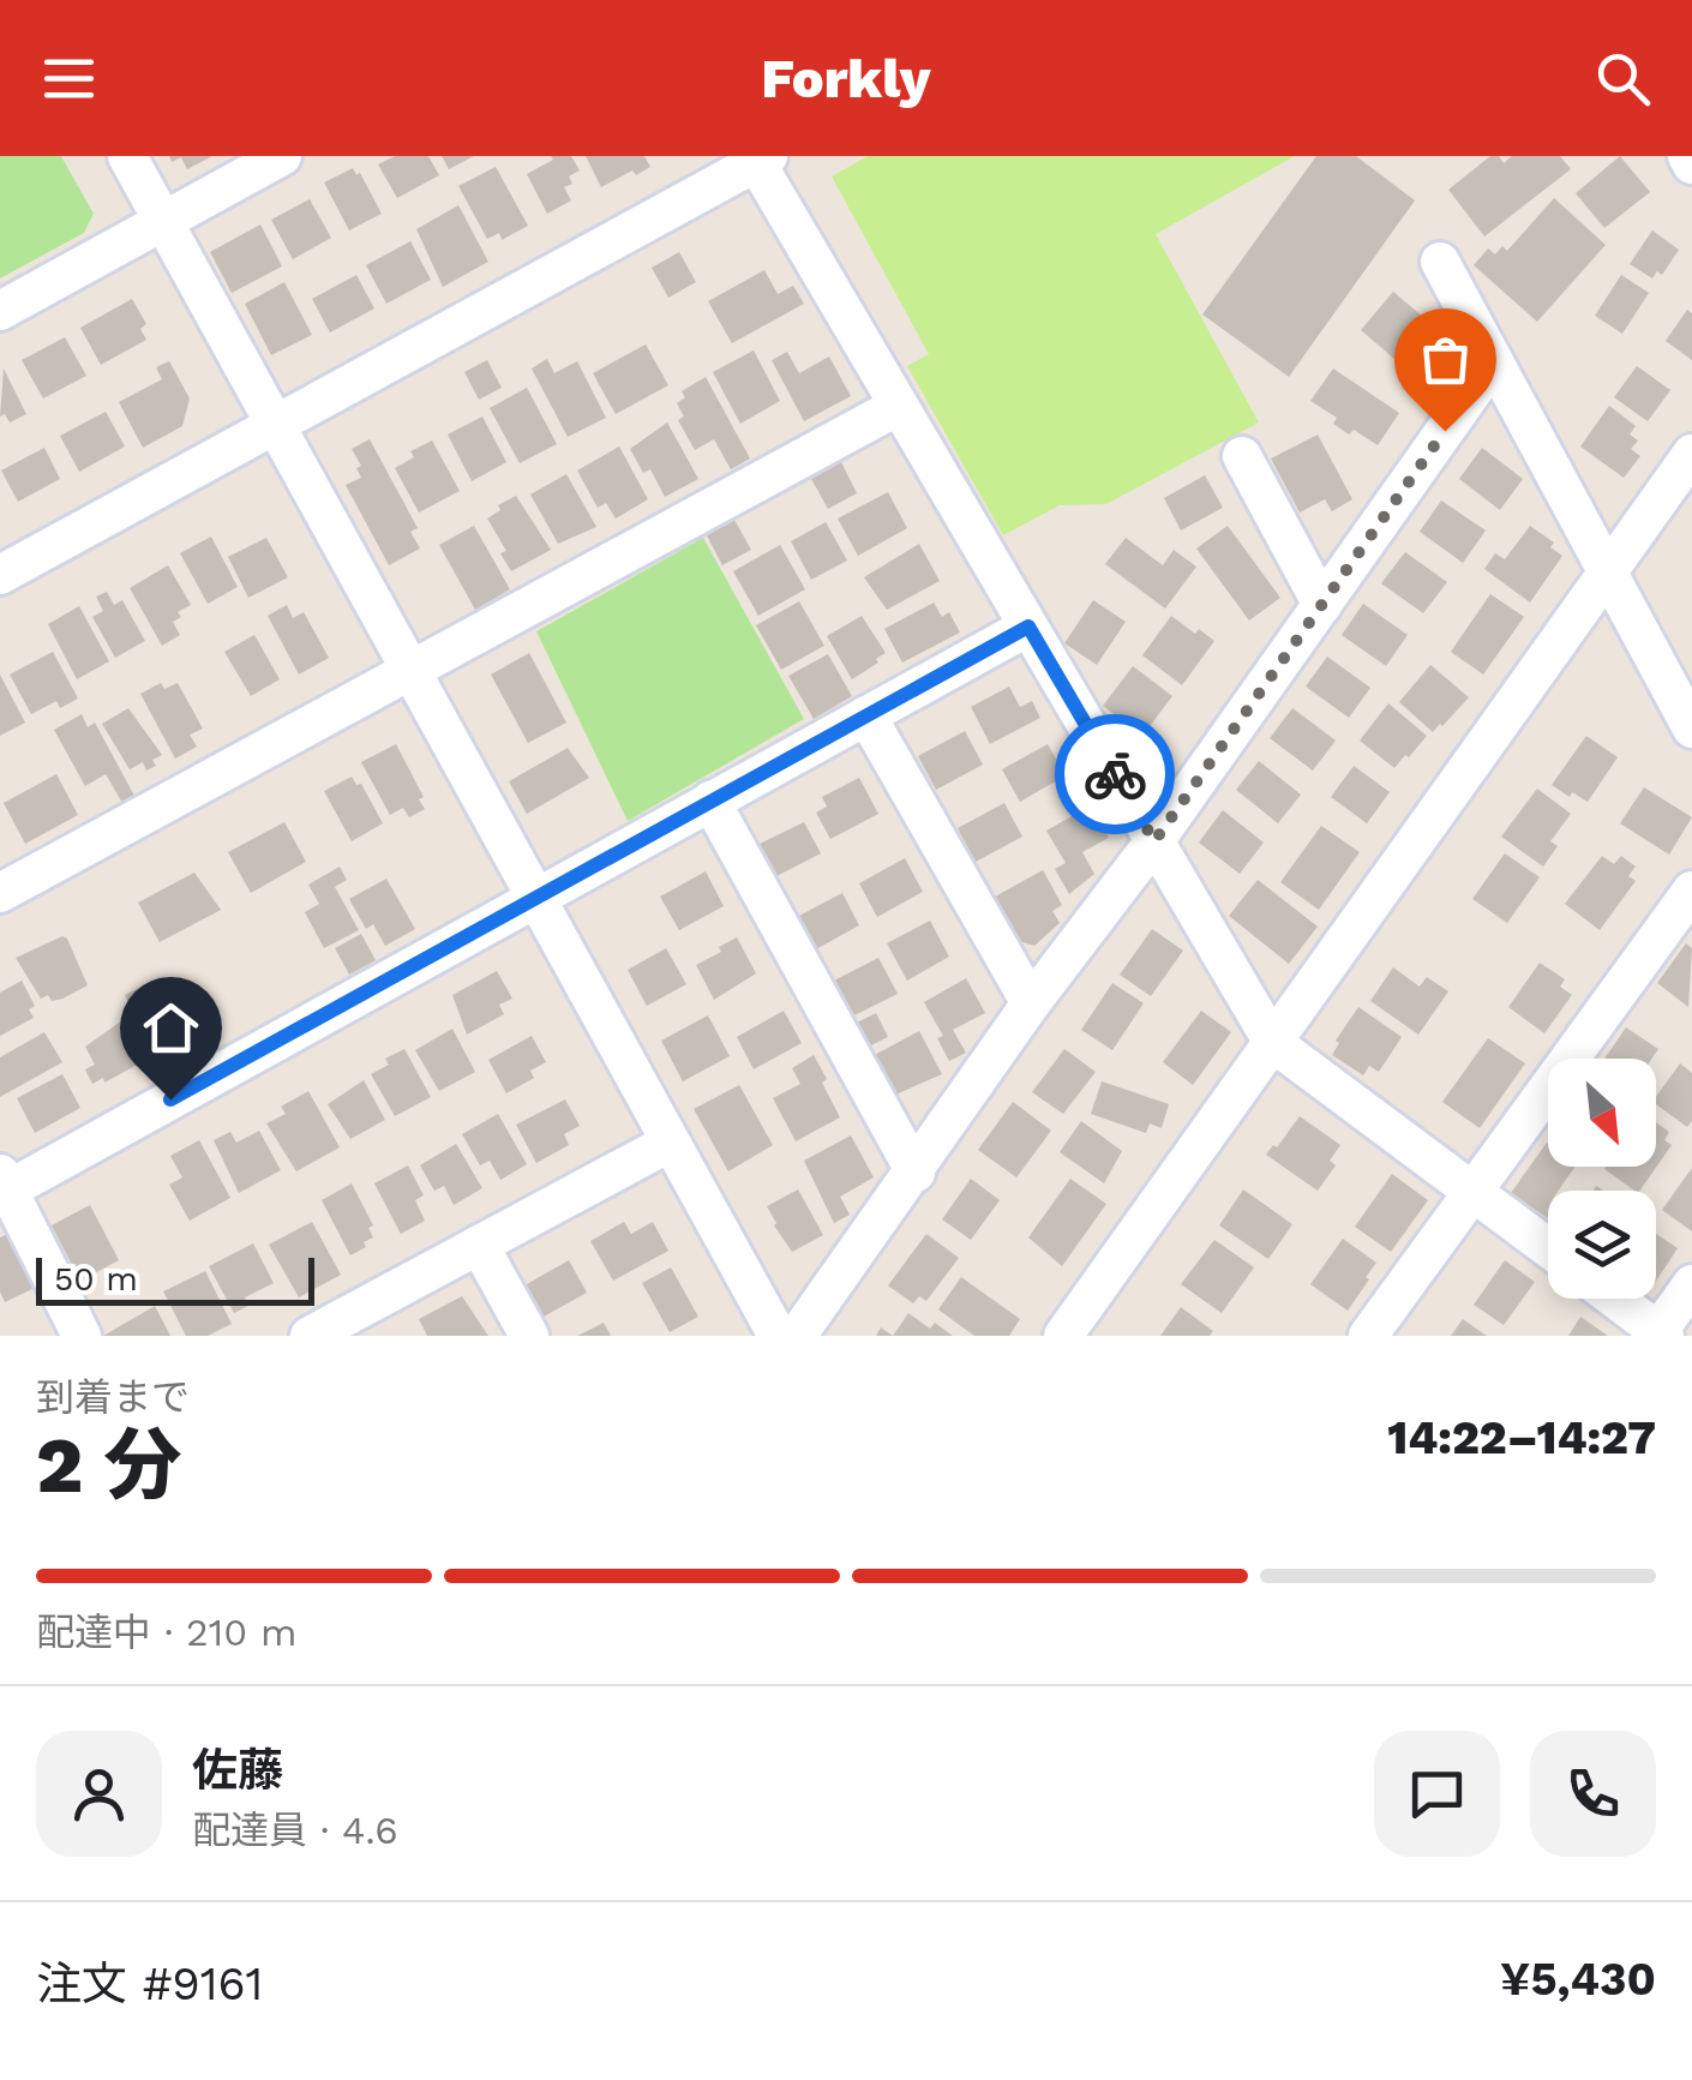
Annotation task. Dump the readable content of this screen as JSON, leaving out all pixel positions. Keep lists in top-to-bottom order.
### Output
{
  "scale_bar": "50 m",
  "north": "bottom right",
  "page": {
    "header": "Forkly",
    "scale": "50 m",
    "heading": ["2 分", "到着まで", "14:22–14:27"],
    "panel": [
      "佐藤",
      "配達員 · 4.6",
      "注文 #9161",
      "¥5,430"
    ],
    "bar": "配達中 · 210 m"
  }
}
